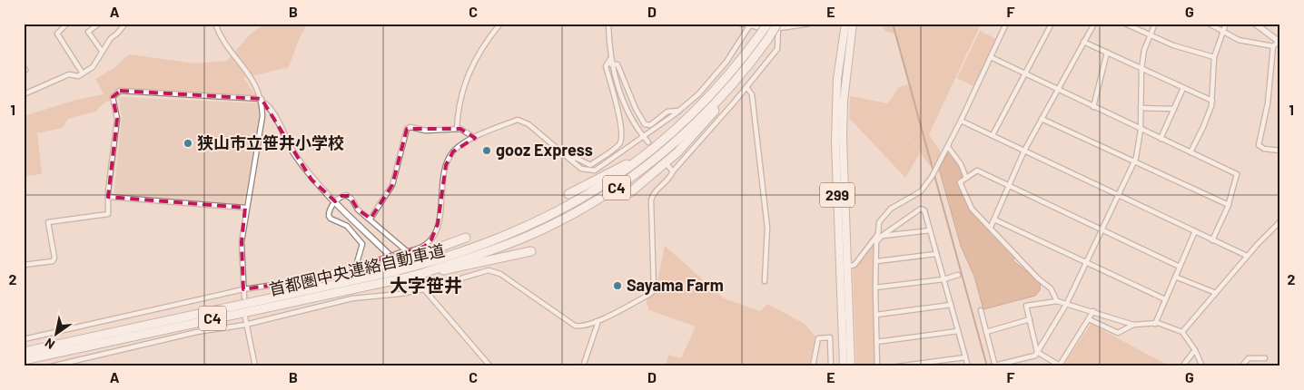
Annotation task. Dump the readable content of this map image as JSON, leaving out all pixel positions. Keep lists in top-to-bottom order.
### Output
{
  "streets": {
    "highway": ["C4", "299", "首都圏中央連絡自動車道"]
  },
  "districts": ["大字笹井"],
  "places": ["狭山市立笹井小学校", "gooz Express", "Sayama Farm"],
  "north": "bottom left",
  "grid": {
    "columns": [
      "A",
      "B",
      "C",
      "D",
      "E",
      "F",
      "G"
    ],
    "rows": ["1", "2"]
  }
}
